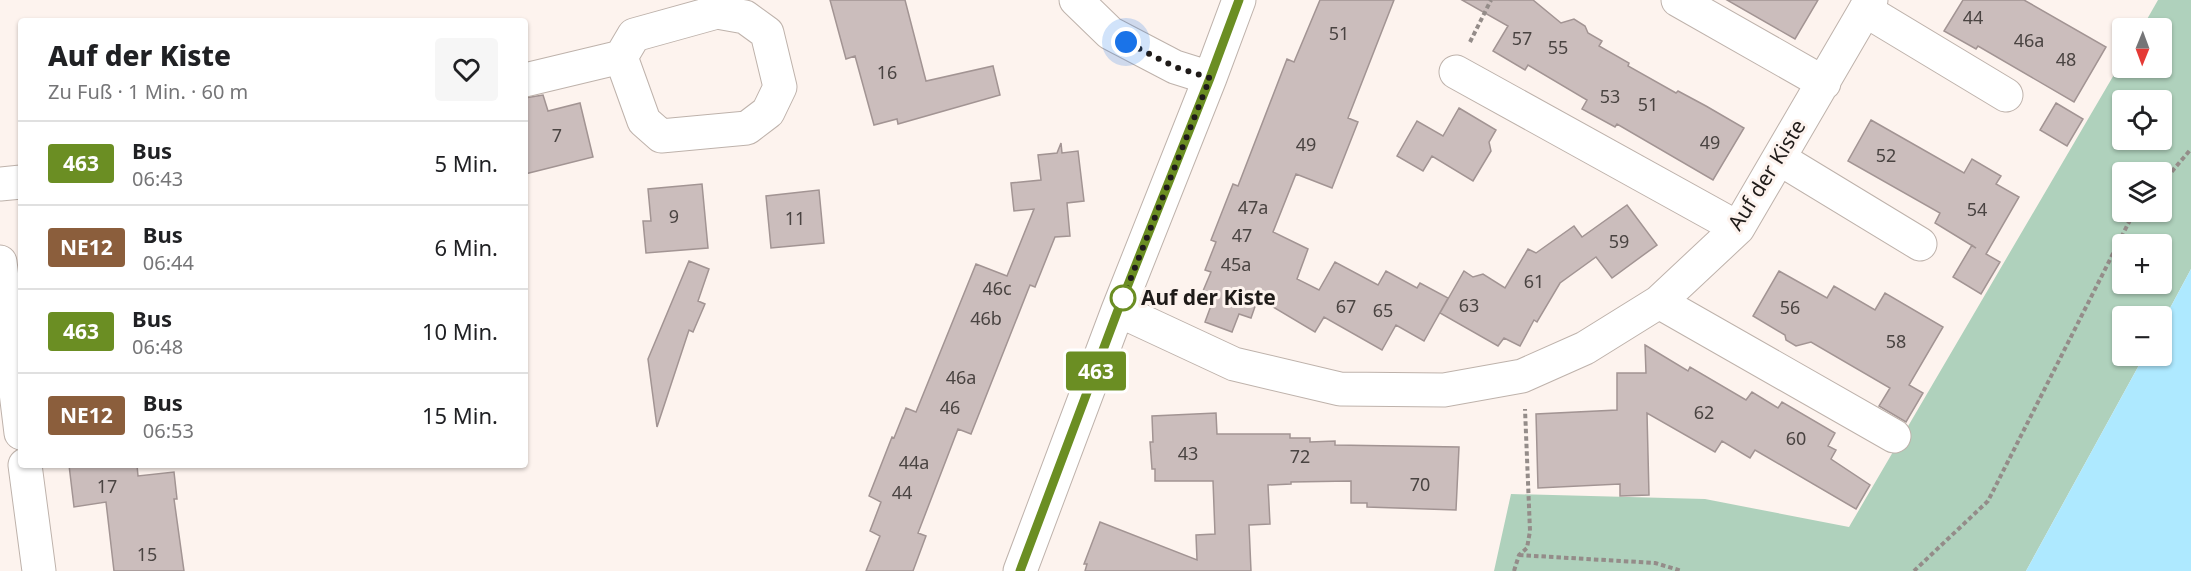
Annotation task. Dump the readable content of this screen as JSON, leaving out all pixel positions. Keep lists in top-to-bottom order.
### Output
{
  "streets": {
    "street": ["Auf der Kiste"]
  },
  "places": ["Auf der Kiste"],
  "lines": ["bus line 463"],
  "house_numbers": [
    "44",
    "51",
    "57",
    "46a",
    "55",
    "48",
    "16",
    "53",
    "51",
    "7",
    "49",
    "49",
    "52",
    "47a",
    "54",
    "9",
    "11",
    "47",
    "59",
    "45a",
    "61",
    "46c",
    "63",
    "67",
    "56",
    "65",
    "46b",
    "58",
    "46a",
    "46",
    "62",
    "60",
    "43",
    "72",
    "44a",
    "70",
    "17",
    "44",
    "15"
  ],
  "north": "bottom",
  "page": {
    "on_map": "463",
    "map_buttons": ["+", "−"],
    "heading": ["Auf der Kiste", "Zu Fuß · 1 Min. · 60 m"],
    "list": [
      {
        "mark": "463",
        "name": "Bus",
        "note": "06:43",
        "value": "5 Min."
      },
      {
        "mark": "NE12",
        "name": "Bus",
        "note": "06:44",
        "value": "6 Min."
      },
      {
        "mark": "463",
        "name": "Bus",
        "note": "06:48",
        "value": "10 Min."
      },
      {
        "mark": "NE12",
        "name": "Bus",
        "note": "06:53",
        "value": "15 Min."
      }
    ]
  }
}
